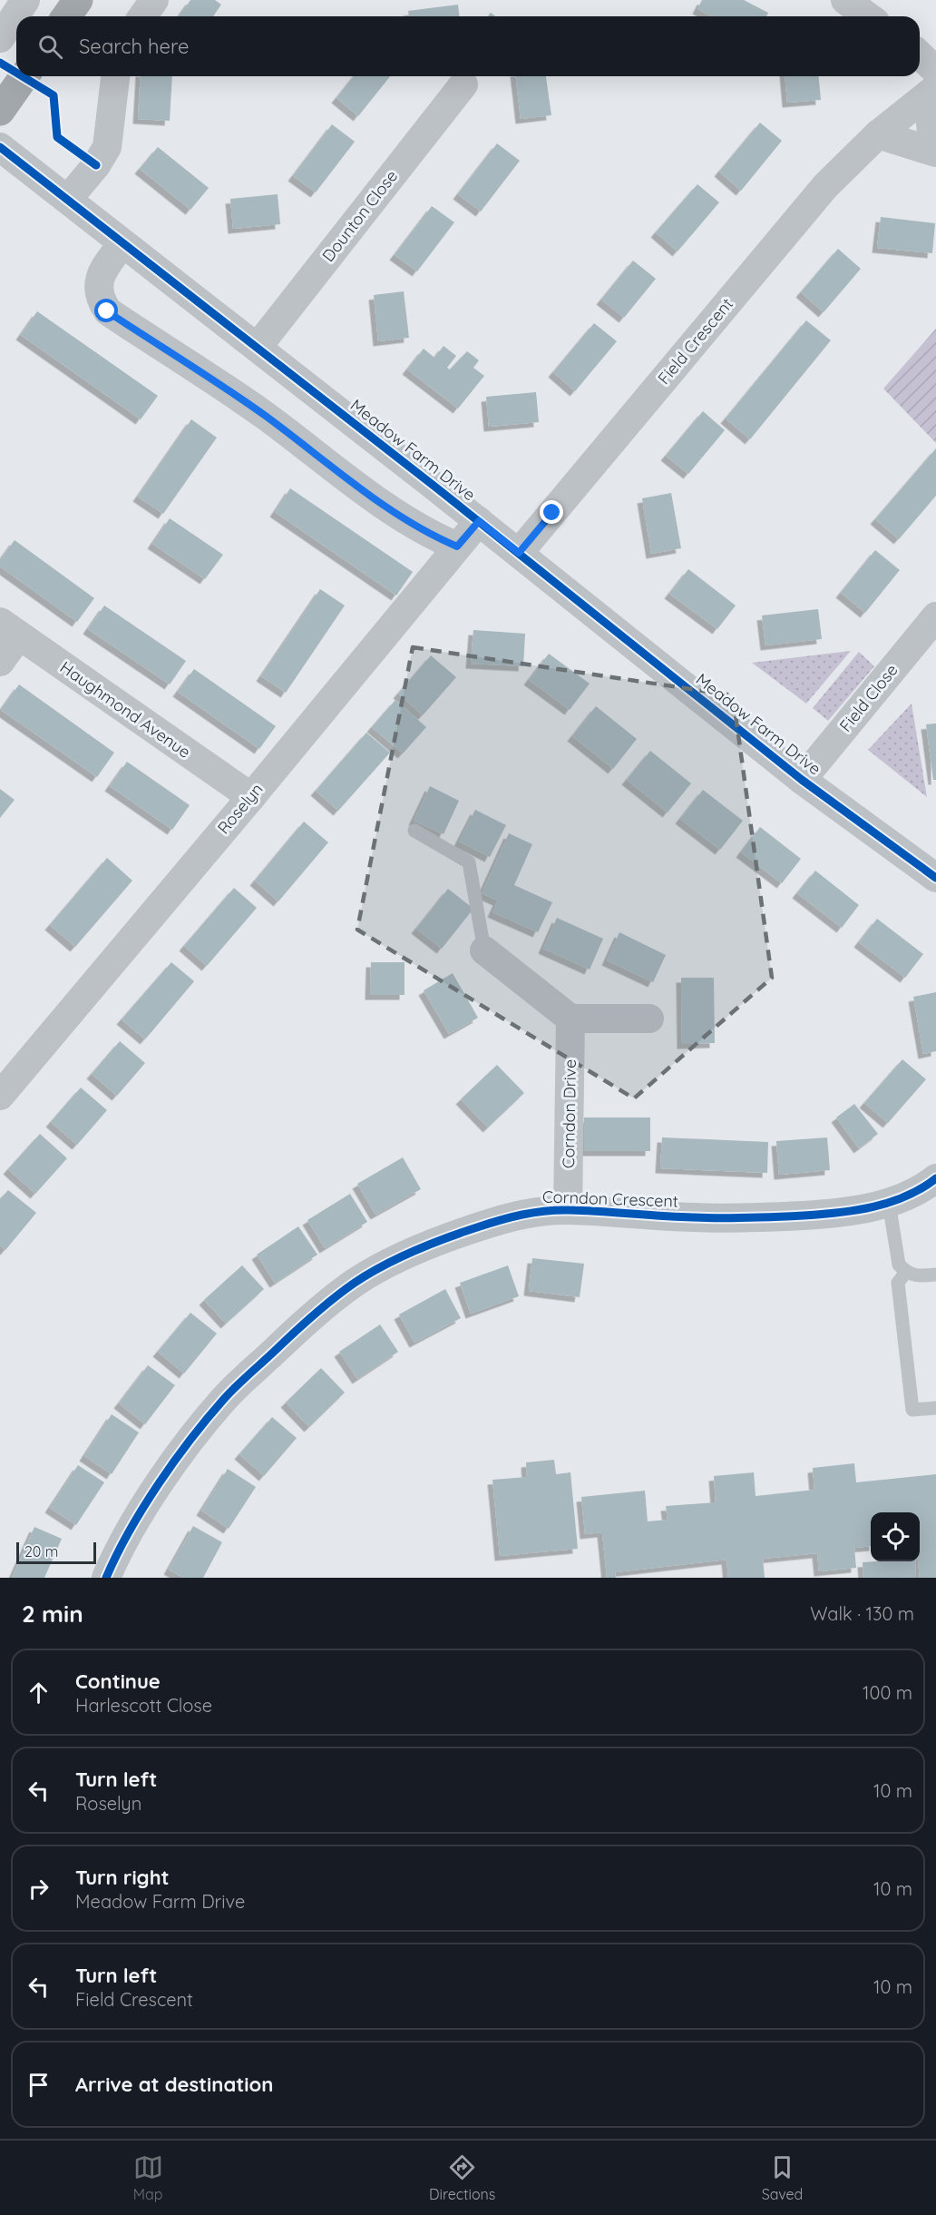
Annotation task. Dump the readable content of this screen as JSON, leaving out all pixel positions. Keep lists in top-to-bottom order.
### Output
{
  "streets": {
    "street": [
      "Dounton Close",
      "Field Crescent",
      "Meadow Farm Drive",
      "Field Close",
      "Haughmond Avenue",
      "Roselyn",
      "Corndon Drive",
      "Corndon Crescent"
    ]
  },
  "crossings": [
    ["Dounton Close", "Meadow Farm Drive"],
    ["Field Crescent", "Meadow Farm Drive"],
    ["Meadow Farm Drive", "Field Close"],
    ["Meadow Farm Drive", "Roselyn"],
    ["Haughmond Avenue", "Roselyn"],
    ["Corndon Drive", "Corndon Crescent"]
  ],
  "scale_bar": "20 m",
  "page": {
    "search": "Search here",
    "scale": "20 m",
    "heading": ["2 min", "Walk · 130 m"],
    "list": [
      ["Continue", "Harlescott Close", "100 m"],
      ["Turn left", "Roselyn", "10 m"],
      ["Turn right", "Meadow Farm Drive", "10 m"],
      ["Turn left", "Field Crescent", "10 m"],
      "Arrive at destination"
    ],
    "nav": ["Map", "Directions", "Saved"]
  }
}
